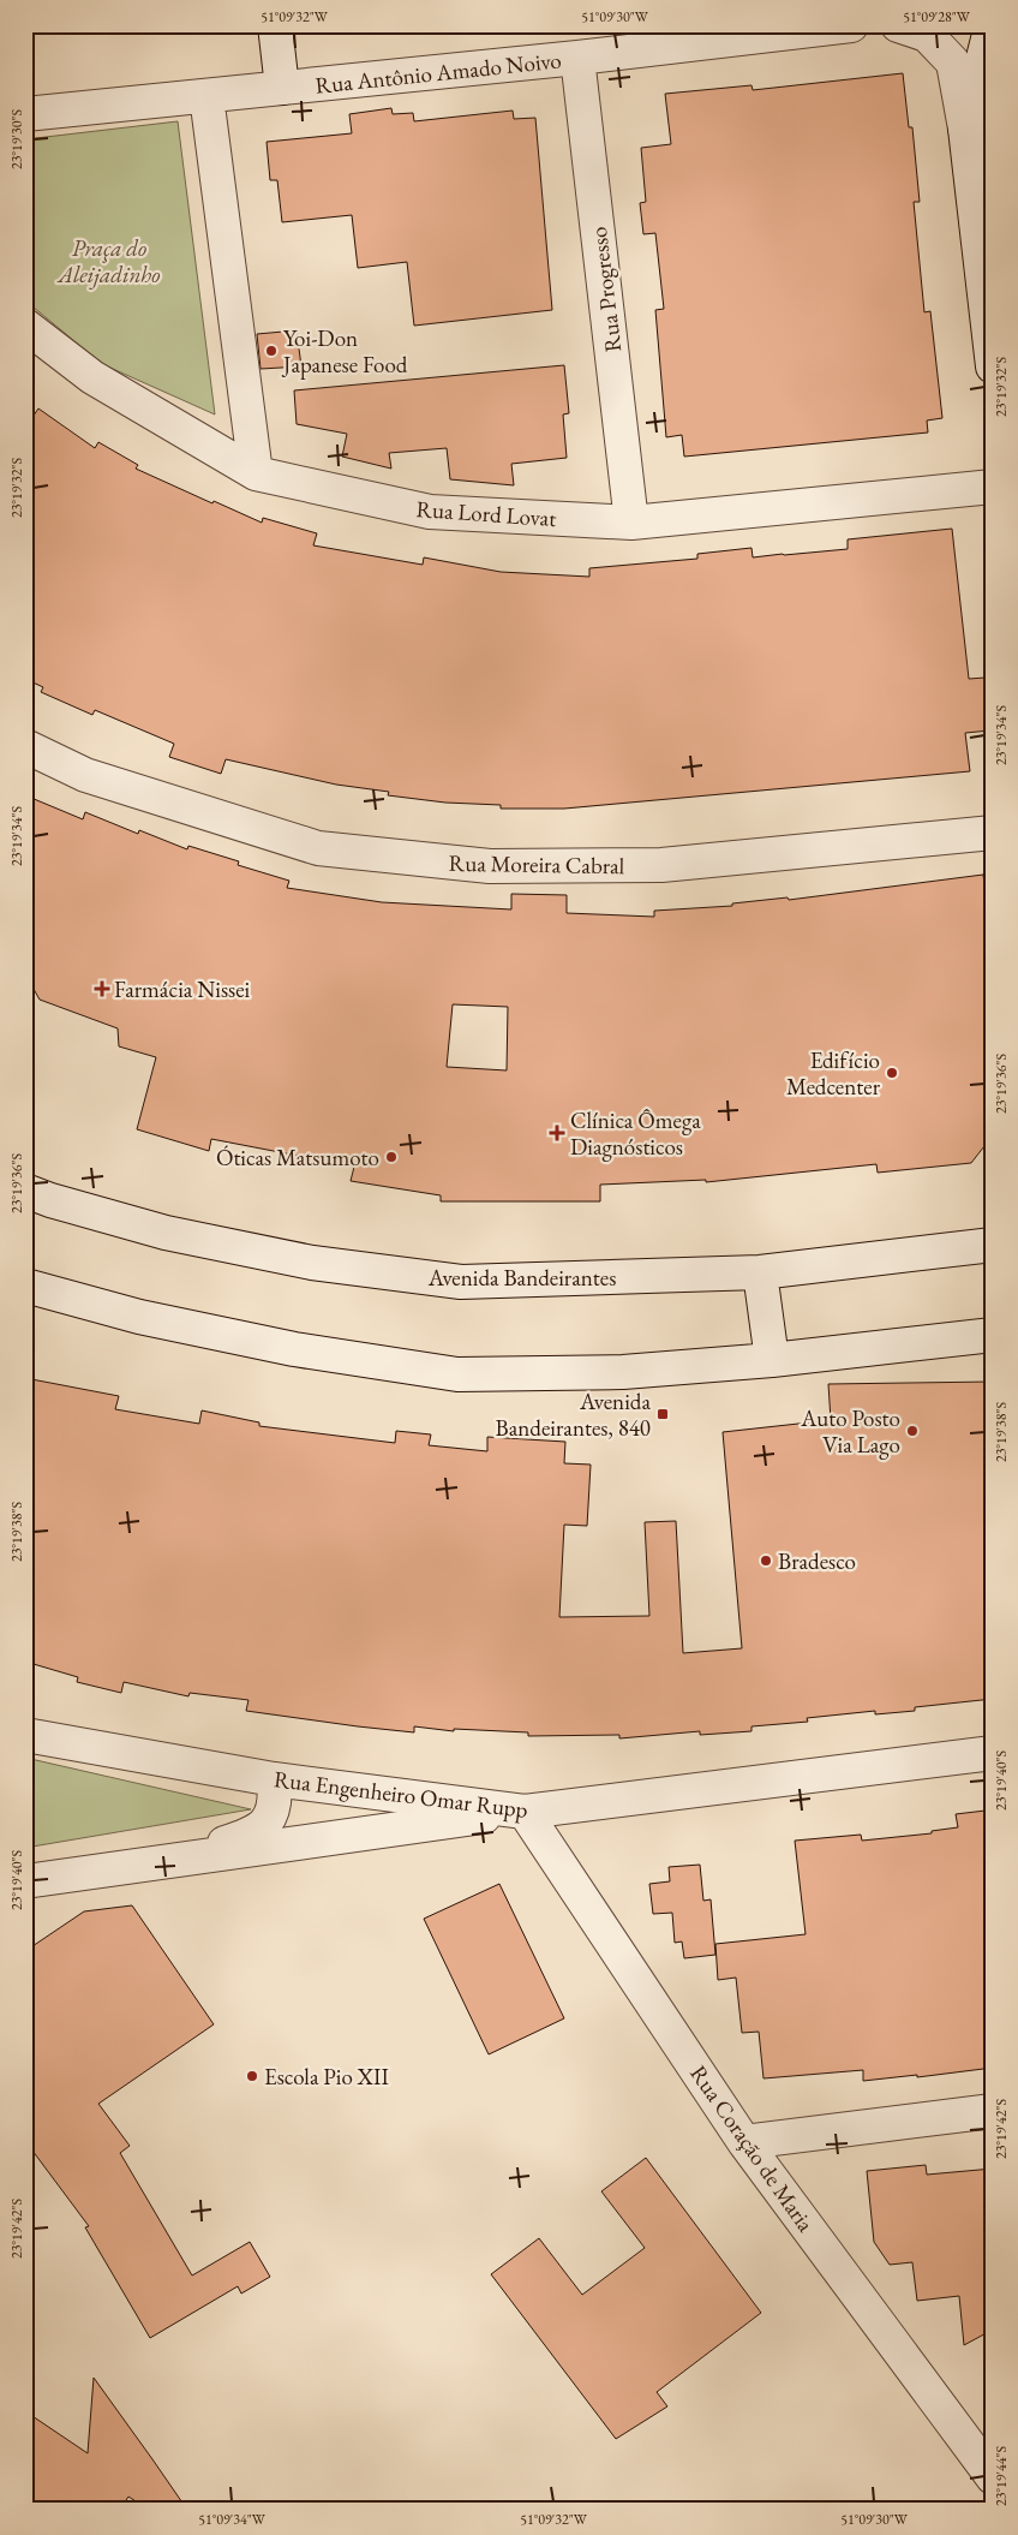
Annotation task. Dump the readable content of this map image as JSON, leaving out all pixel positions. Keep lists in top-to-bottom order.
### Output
{
  "streets": {
    "street": [
      "Rua Antônio Amado Noivo",
      "Rua Progresso",
      "Rua Lord Lovat",
      "Rua Moreira Cabral",
      "Avenida Bandeirantes",
      "Rua Engenheiro Omar Rupp",
      "Rua Coração de Maria"
    ]
  },
  "crossings": [
    ["Rua Antônio Amado Noivo", "Rua Progresso"],
    ["Rua Progresso", "Rua Lord Lovat"],
    ["Rua Engenheiro Omar Rupp", "Rua Coração de Maria"]
  ],
  "parks": ["Praça do Aleijadinho"],
  "places": {
    "other": [
      "Yoi-Don Japanese Food",
      "Edifício Medcenter",
      "Óticas Matsumoto",
      "Auto Posto Via Lago",
      "Bradesco",
      "Escola Pio XII"
    ],
    "health": ["Farmácia Nissei", "Clínica Ômega Diagnósticos"],
    "transit": ["Avenida Bandeirantes, 840"]
  },
  "coordinates": [
    "51°09'32\"W",
    "51°09'30\"W",
    "51°09'28\"W",
    "23°19'30\"S",
    "23°19'32\"S",
    "23°19'34\"S",
    "23°19'36\"S",
    "23°19'38\"S",
    "23°19'40\"S",
    "23°19'42\"S",
    "23°19'44\"S",
    "51°09'34\"W"
  ]
}
